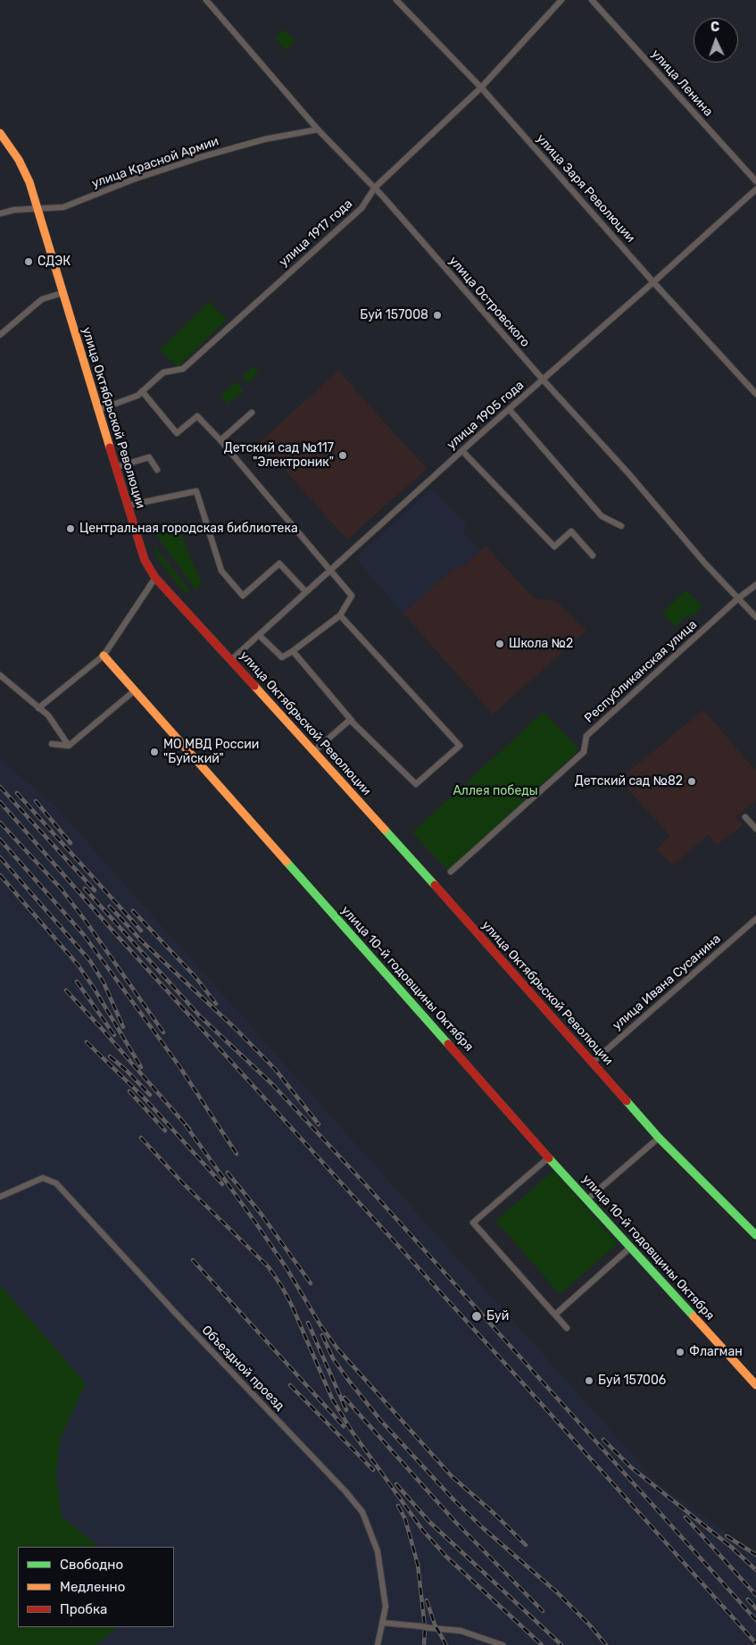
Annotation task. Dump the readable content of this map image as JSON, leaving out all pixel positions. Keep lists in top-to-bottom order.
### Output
{
  "streets": {
    "street": [
      "улица Ленина",
      "улица Красной Армии",
      "улица Заря Революции",
      "улица 1917 года",
      "улица Островского",
      "улица 1905 года",
      "улица Октябрьской Революции",
      "Республиканская улица",
      "улица 10-й годовщины Октября",
      "улица Ивана Сусанина",
      "Объездной проезд"
    ]
  },
  "crossings": [
    ["улица Красной Армии", "улица Островского"],
    ["улица Красной Армии", "улица Октябрьской Революции"],
    ["улица Заря Революции", "улица 1917 года"],
    ["улица Заря Революции", "улица 1905 года"],
    ["улица 1917 года", "улица Островского"],
    ["улица 1917 года", "улица Октябрьской Революции"],
    ["улица Островского", "улица 1905 года"],
    ["улица Островского", "Республиканская улица"],
    ["улица 1905 года", "улица Октябрьской Революции"],
    ["улица Октябрьской Революции", "улица Ивана Сусанина"]
  ],
  "parks": ["Аллея победы"],
  "places": [
    "СДЭК",
    "Буй 157008",
    "Детский сад №117 \"Электроник\"",
    "Центральная городская библиотека",
    "Школа №2",
    "МО МВД России \"Буйский\"",
    "Детский сад №82",
    "Буй",
    "Флагман",
    "Буй 157006"
  ],
  "legend": ["Свободно", "Медленно", "Пробка"],
  "north": "top"
}
